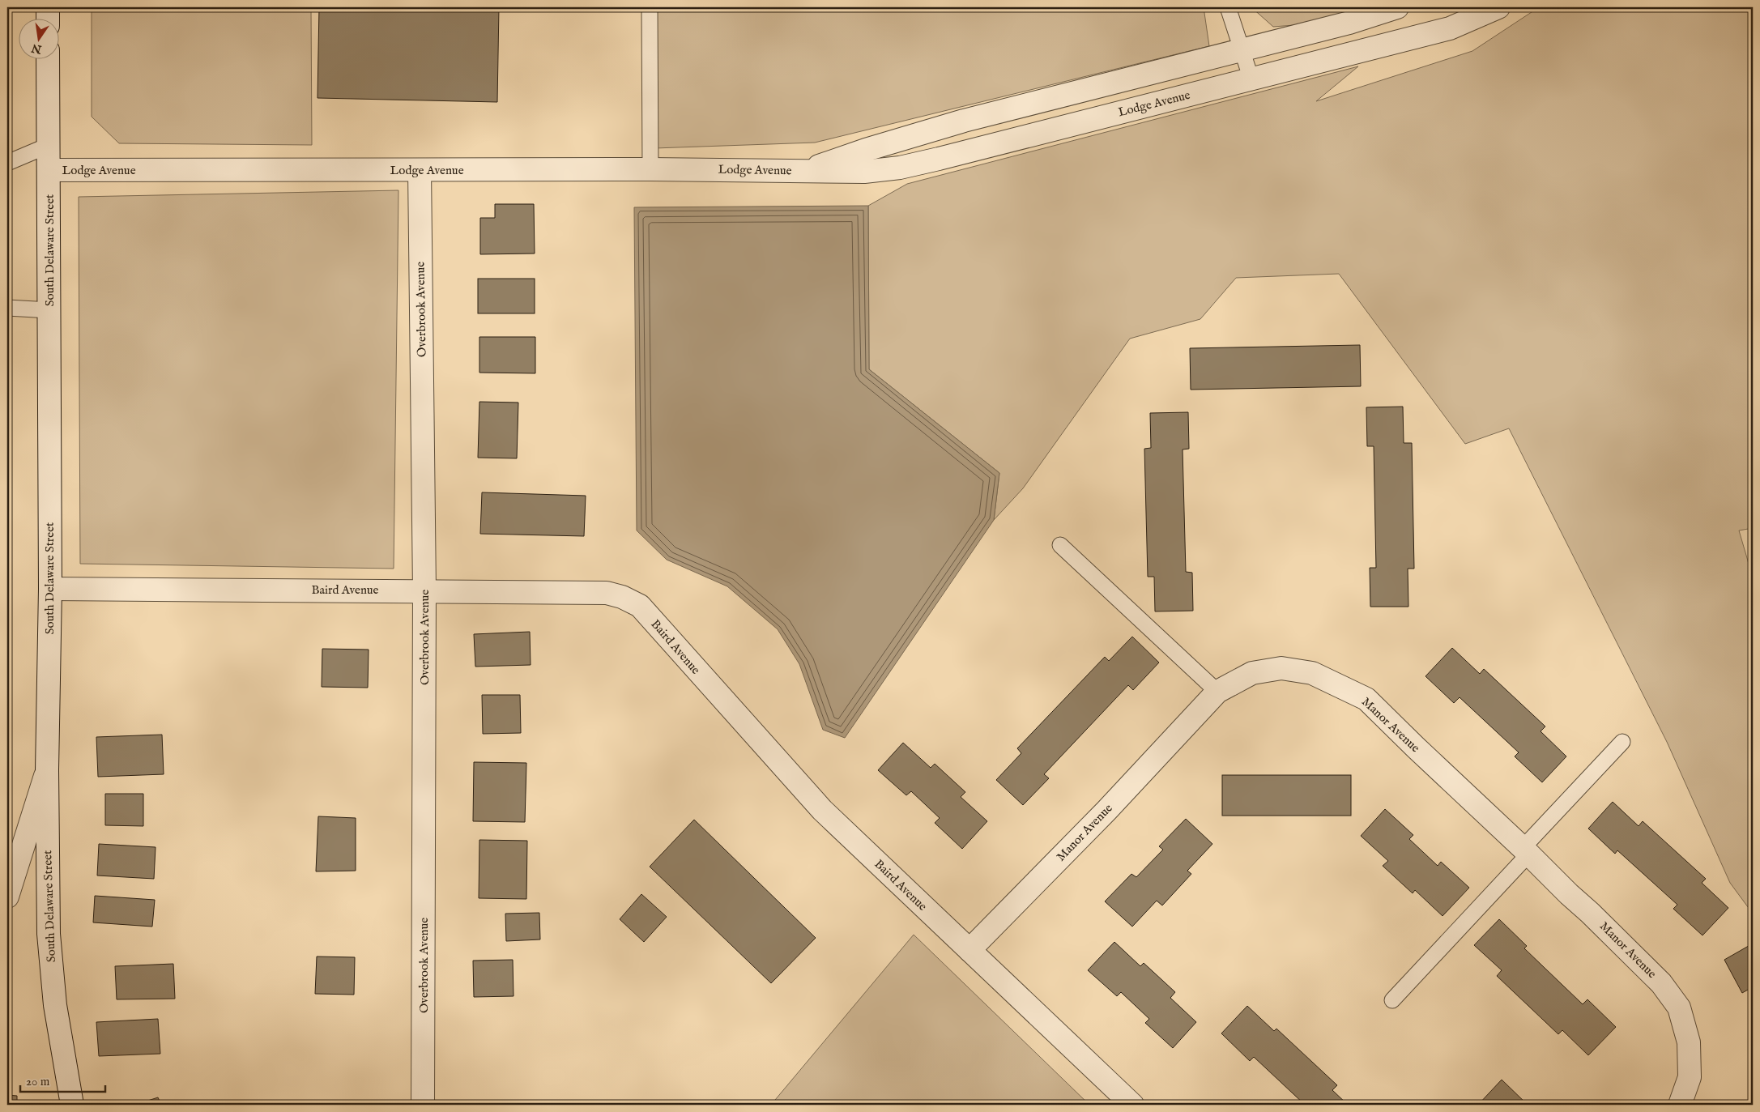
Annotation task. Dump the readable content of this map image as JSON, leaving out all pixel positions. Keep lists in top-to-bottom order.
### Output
{
  "streets": {
    "street": [
      "Lodge Avenue",
      "South Delaware Street",
      "Overbrook Avenue",
      "Baird Avenue",
      "Manor Avenue"
    ]
  },
  "crossings": [
    ["Lodge Avenue", "South Delaware Street"],
    ["Lodge Avenue", "Overbrook Avenue"],
    ["South Delaware Street", "Baird Avenue"],
    ["Overbrook Avenue", "Baird Avenue"],
    ["Baird Avenue", "Manor Avenue"]
  ],
  "scale_bar": "20 m",
  "north": "bottom"
}
